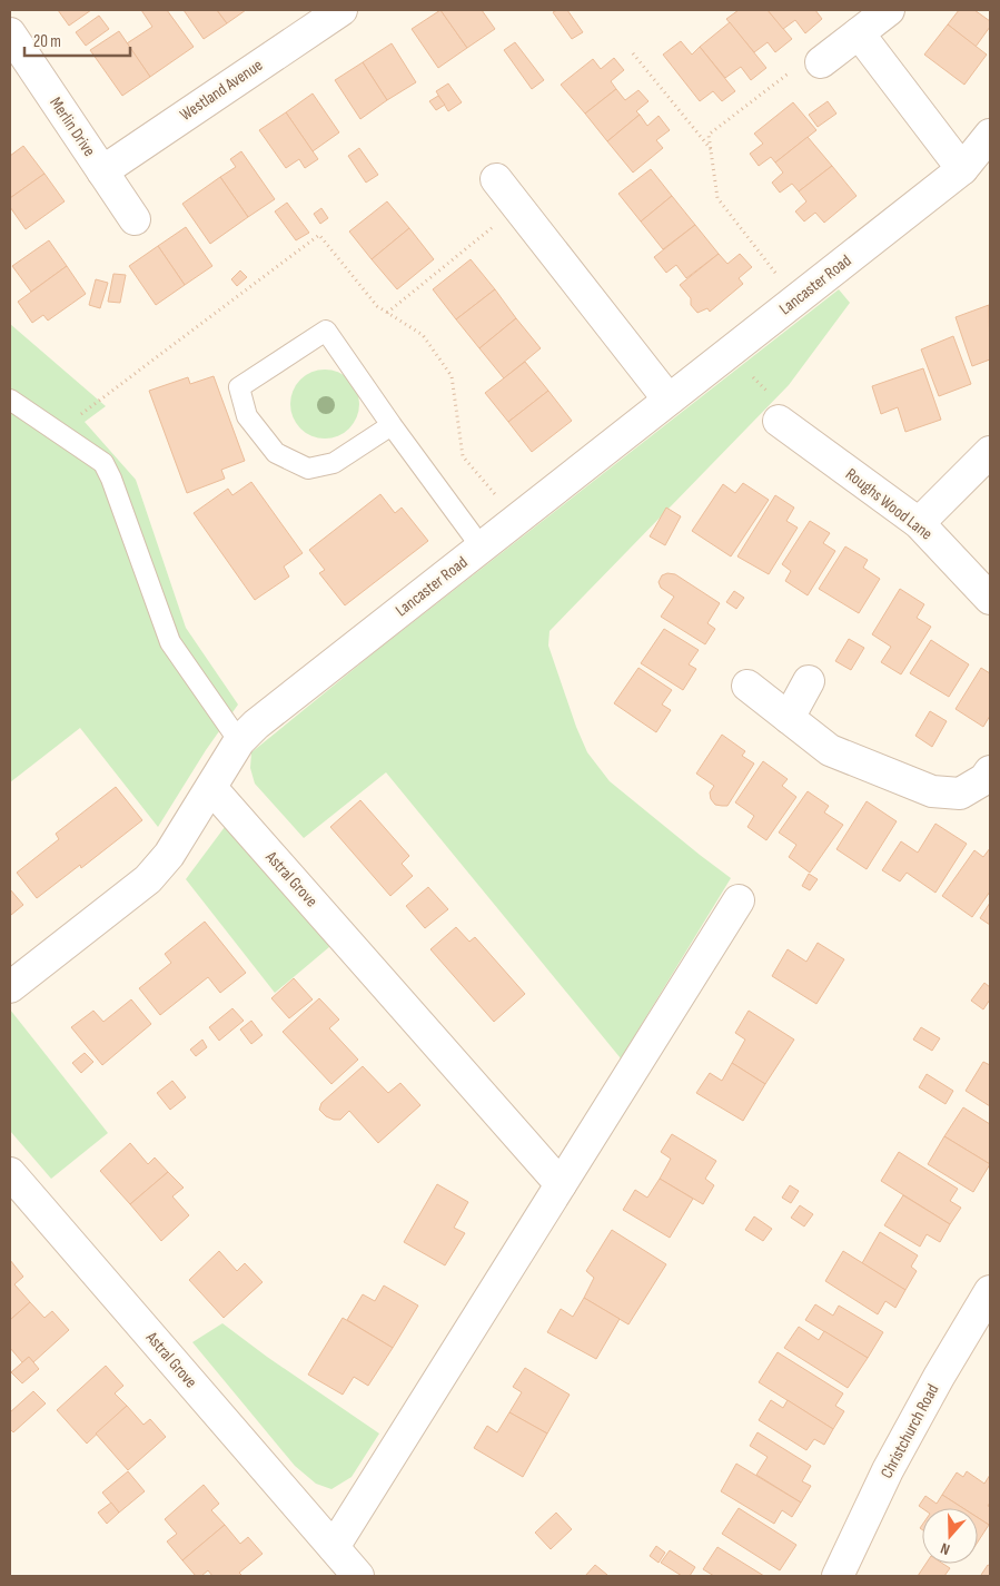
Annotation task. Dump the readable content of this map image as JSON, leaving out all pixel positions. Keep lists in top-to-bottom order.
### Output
{
  "streets": {
    "street": [
      "Westland Avenue",
      "Merlin Drive",
      "Lancaster Road",
      "Roughs Wood Lane",
      "Astral Grove",
      "Christchurch Road"
    ]
  },
  "crossings": [
    ["Westland Avenue", "Merlin Drive"],
    ["Lancaster Road", "Astral Grove"]
  ],
  "scale_bar": "20 m",
  "north": "bottom"
}
